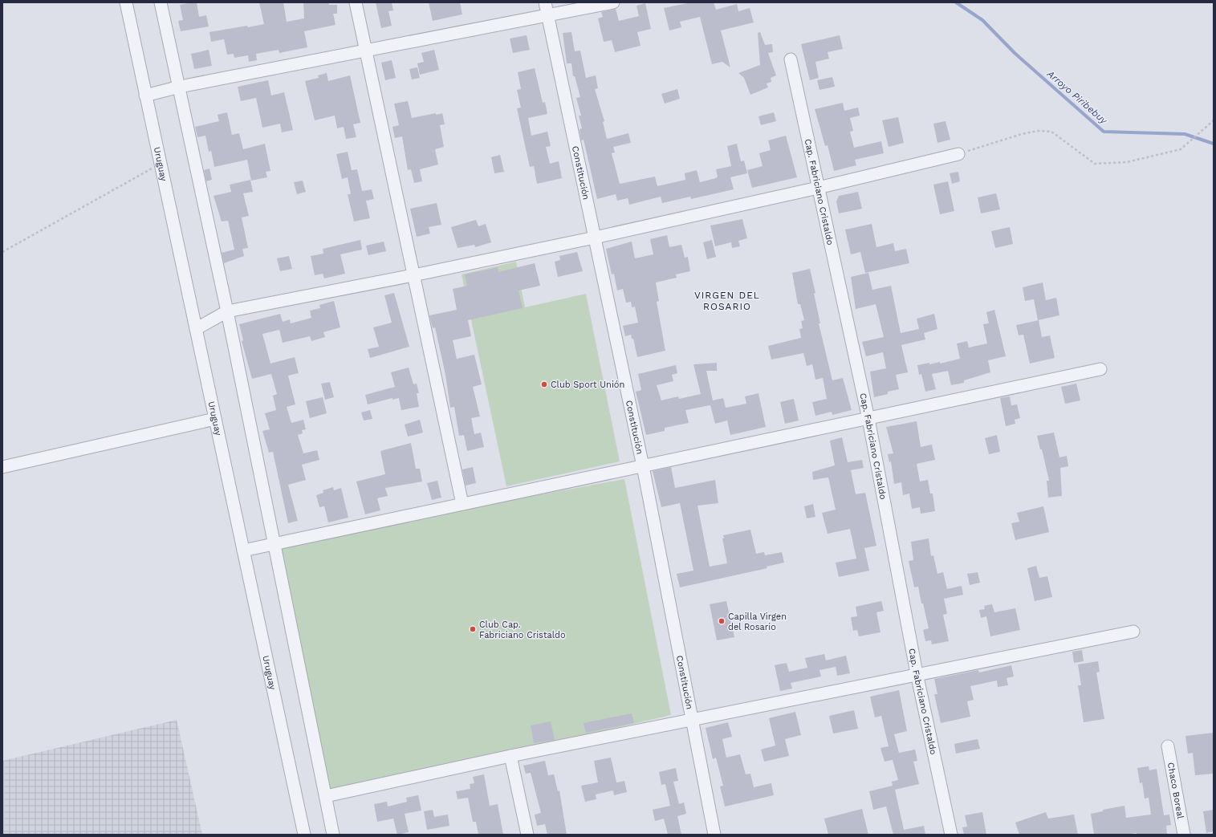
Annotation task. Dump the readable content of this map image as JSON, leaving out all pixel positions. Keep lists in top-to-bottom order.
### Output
{
  "streets": {
    "street": [
      "Uruguay",
      "Constitución",
      "Cap. Fabriciano Cristaldo",
      "Chaco Boreal"
    ]
  },
  "districts": ["VIRGEN DEL ROSARIO"],
  "water": ["Arroyo Piribebuy"],
  "places": ["Club Sport Unión", "Capilla Virgen del Rosario", "Club Cap. Fabriciano Cristaldo"]
}
